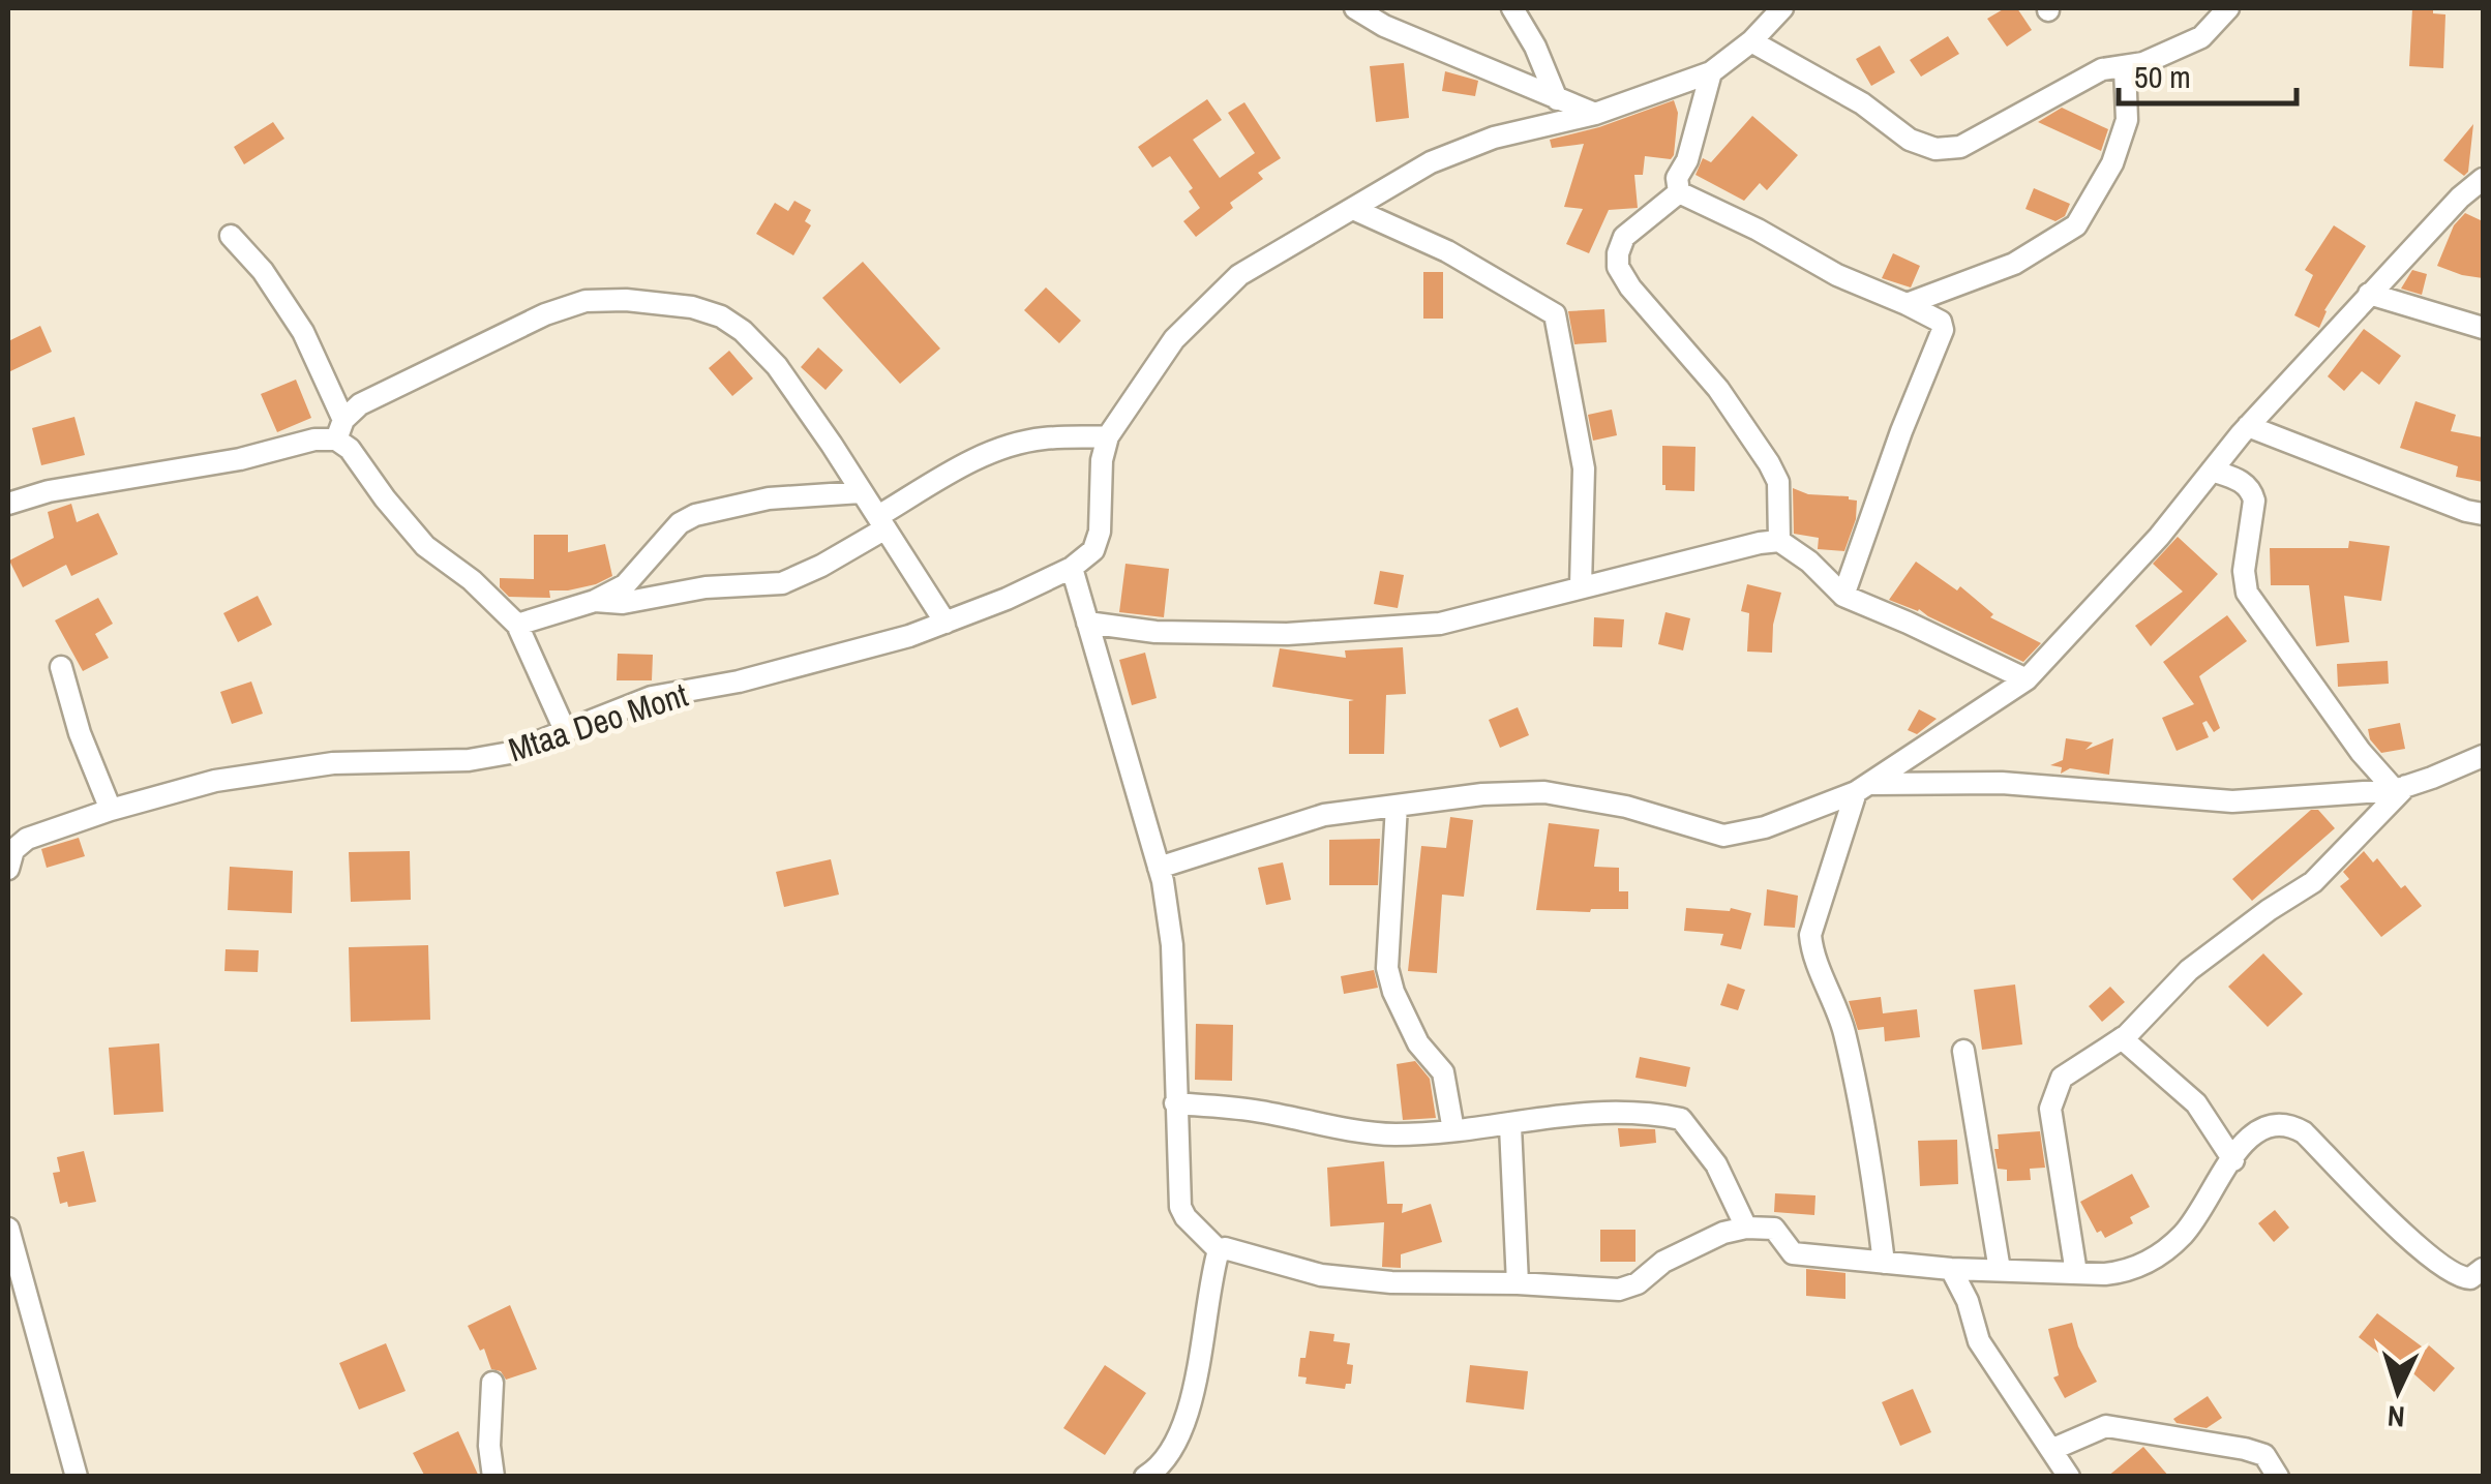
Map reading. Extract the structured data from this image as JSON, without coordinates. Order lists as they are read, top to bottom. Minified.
{"streets":{"street":["Mtaa Deo Mont"]},"scale_bar":"50 m","north":"bottom"}
